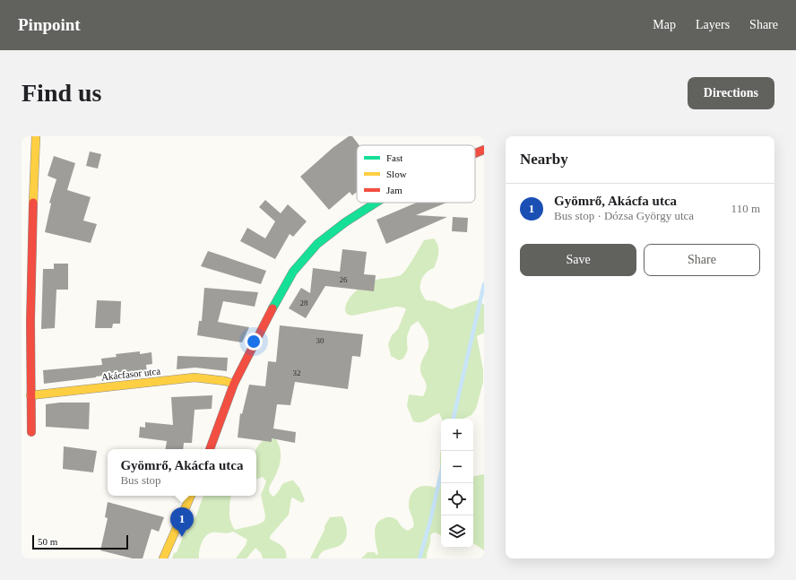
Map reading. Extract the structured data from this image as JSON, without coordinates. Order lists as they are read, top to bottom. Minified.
{"streets":{"street":["Akácfasor utca"]},"house_numbers":["26","28","30","32"],"legend":["Fast","Slow","Jam"],"scale_bar":"50 m","page":{"header":"Pinpoint","nav":["Map","Layers","Share"],"buttons":["Directions",["Save","Share"]],"title":"Find us","heading":"Nearby","list":[{"mark":"1","name":"Gyömrő, Akácfa utca","note":"Bus stop · Dózsa György utca","value":"110 m"}],"map_buttons":["+","−"],"popup":["Gyömrő, Akácfa utca","Bus stop"],"pins":"1","scale":"50 m"}}
